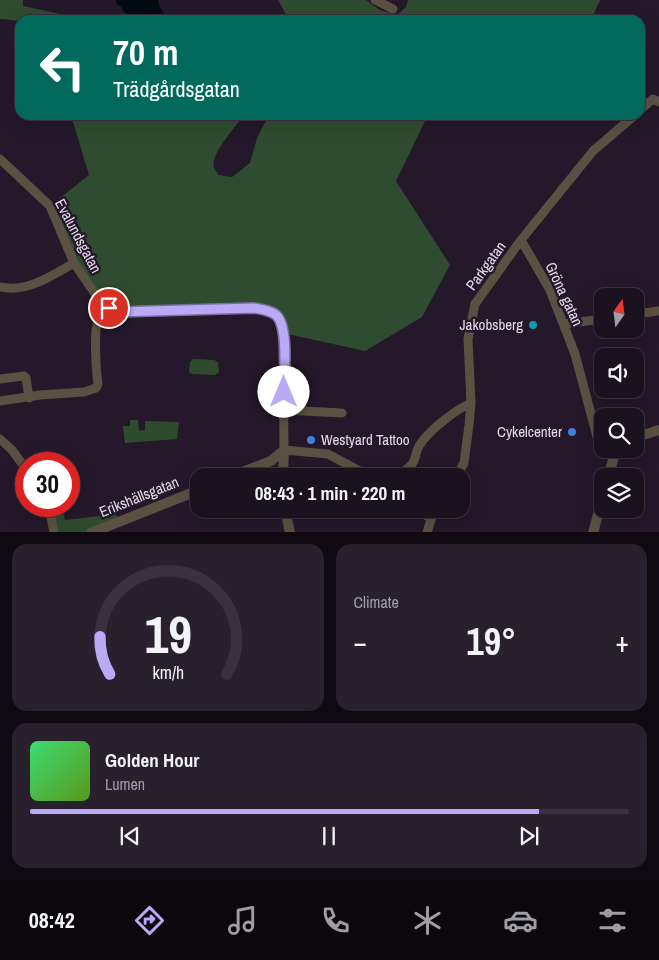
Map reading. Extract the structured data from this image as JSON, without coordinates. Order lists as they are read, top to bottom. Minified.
{"streets":{"street":["Evalundsgatan","Parkgatan","Gröna gatan","Erikshällsgatan"]},"crossings":[["Parkgatan","Gröna gatan"]],"places":["Jakobsberg","Cykelcenter","Westyard Tattoo"],"north":"top","page":{"turn":["70 m","Trädgårdsgatan"],"limit":"30","trip":"08:43 · 1 min · 220 m","tile":"Climate","heat":["−","19°","+"],"song":["Golden Hour","Lumen"],"tabs":"08:42","gauge":["19","km/h"]}}
